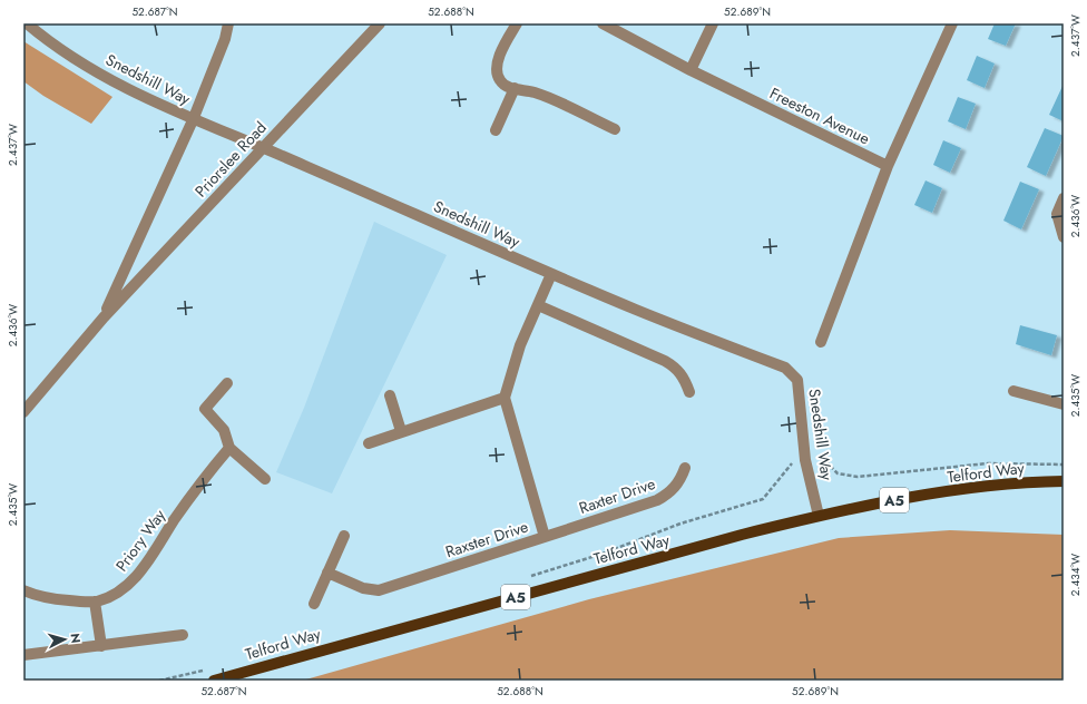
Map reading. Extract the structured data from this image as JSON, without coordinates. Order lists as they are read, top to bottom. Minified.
{"streets":{"main road":["Telford Way","A5"],"street":["Snedshill Way","Freeston Avenue","Priorslee Road","Raxter Drive","Raxster Drive","Priory Way"]},"crossings":[["Snedshill Way","Priorslee Road"],["Snedshill Way","Telford Way"],["Raxter Drive","Raxster Drive"]],"north":"right","coordinates":["52.687°N","52.688°N","52.689°N","2.437°W","2.436°W","2.435°W","2.434°W"]}
